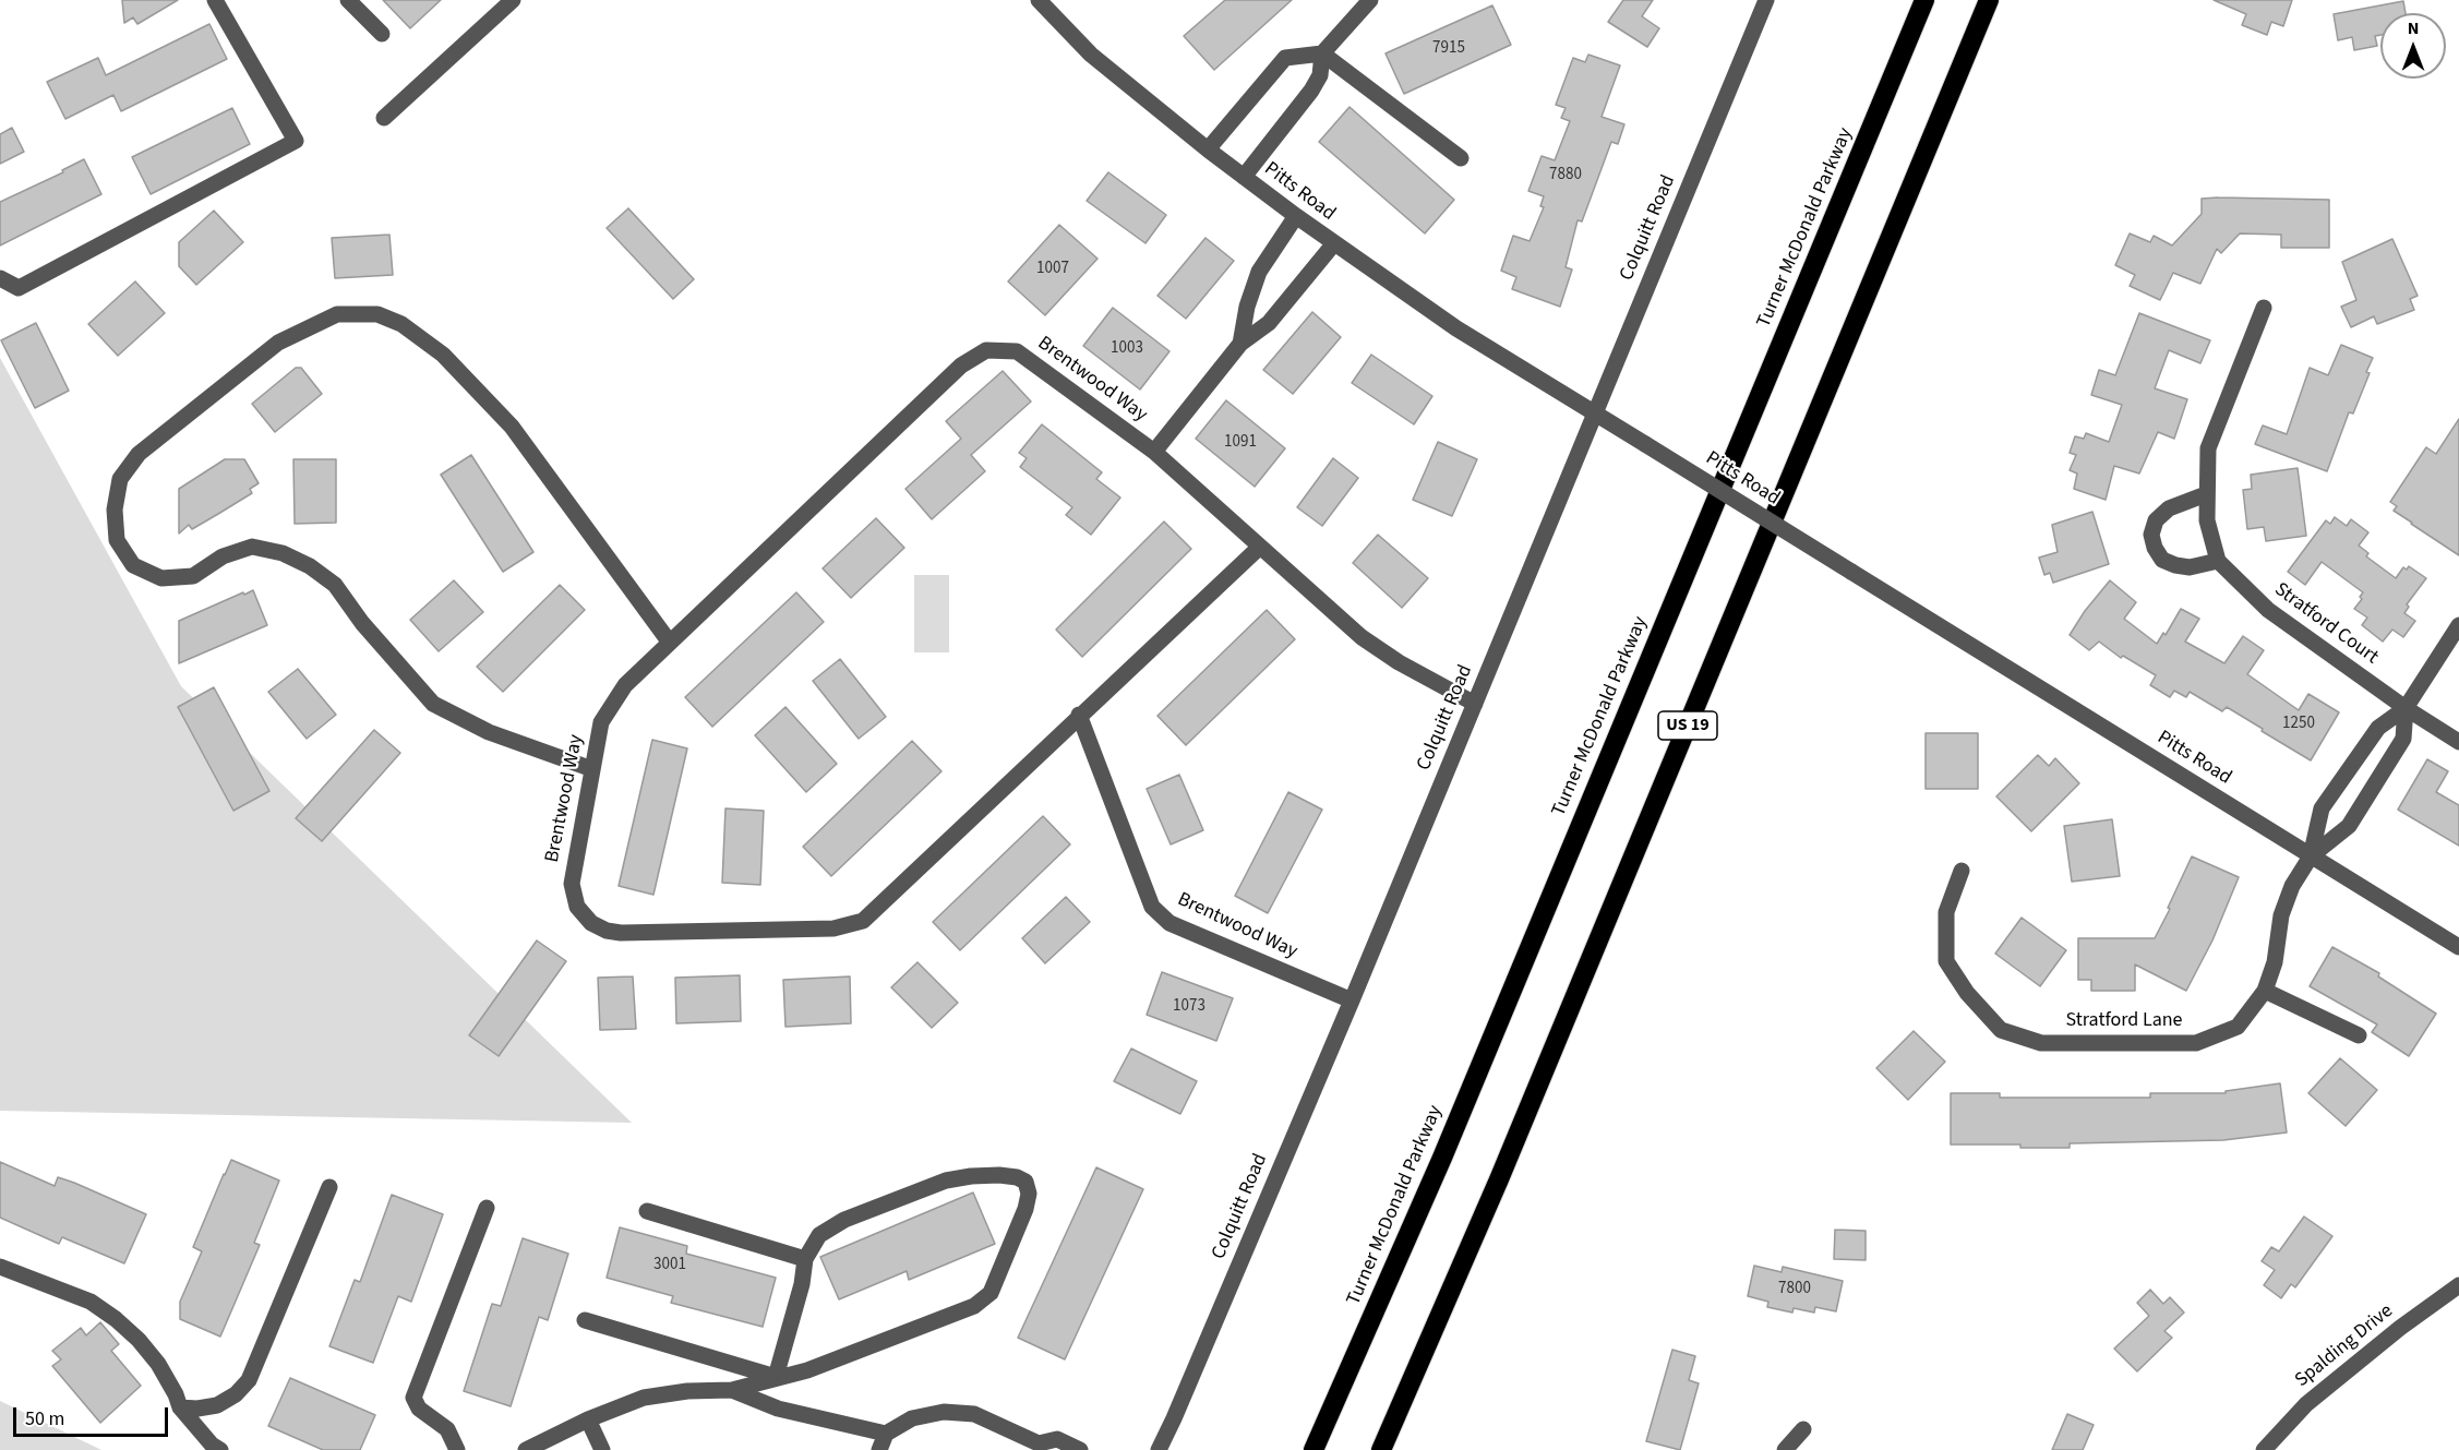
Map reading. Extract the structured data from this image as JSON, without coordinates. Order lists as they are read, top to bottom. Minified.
{"streets":{"highway":["Turner McDonald Parkway","US 19"],"street":["Pitts Road","Colquitt Road","Brentwood Way","Stratford Court","Stratford Lane","Spalding Drive"]},"crossings":[["Pitts Road","Colquitt Road"],["Pitts Road","Brentwood Way"],["Pitts Road","Stratford Lane"],["Colquitt Road","Brentwood Way"],["Stratford Court","Stratford Lane"]],"house_numbers":["7915","7880","1007","1003","1091","1250","1073","3001","7800"],"scale_bar":"50 m","north":"top"}
